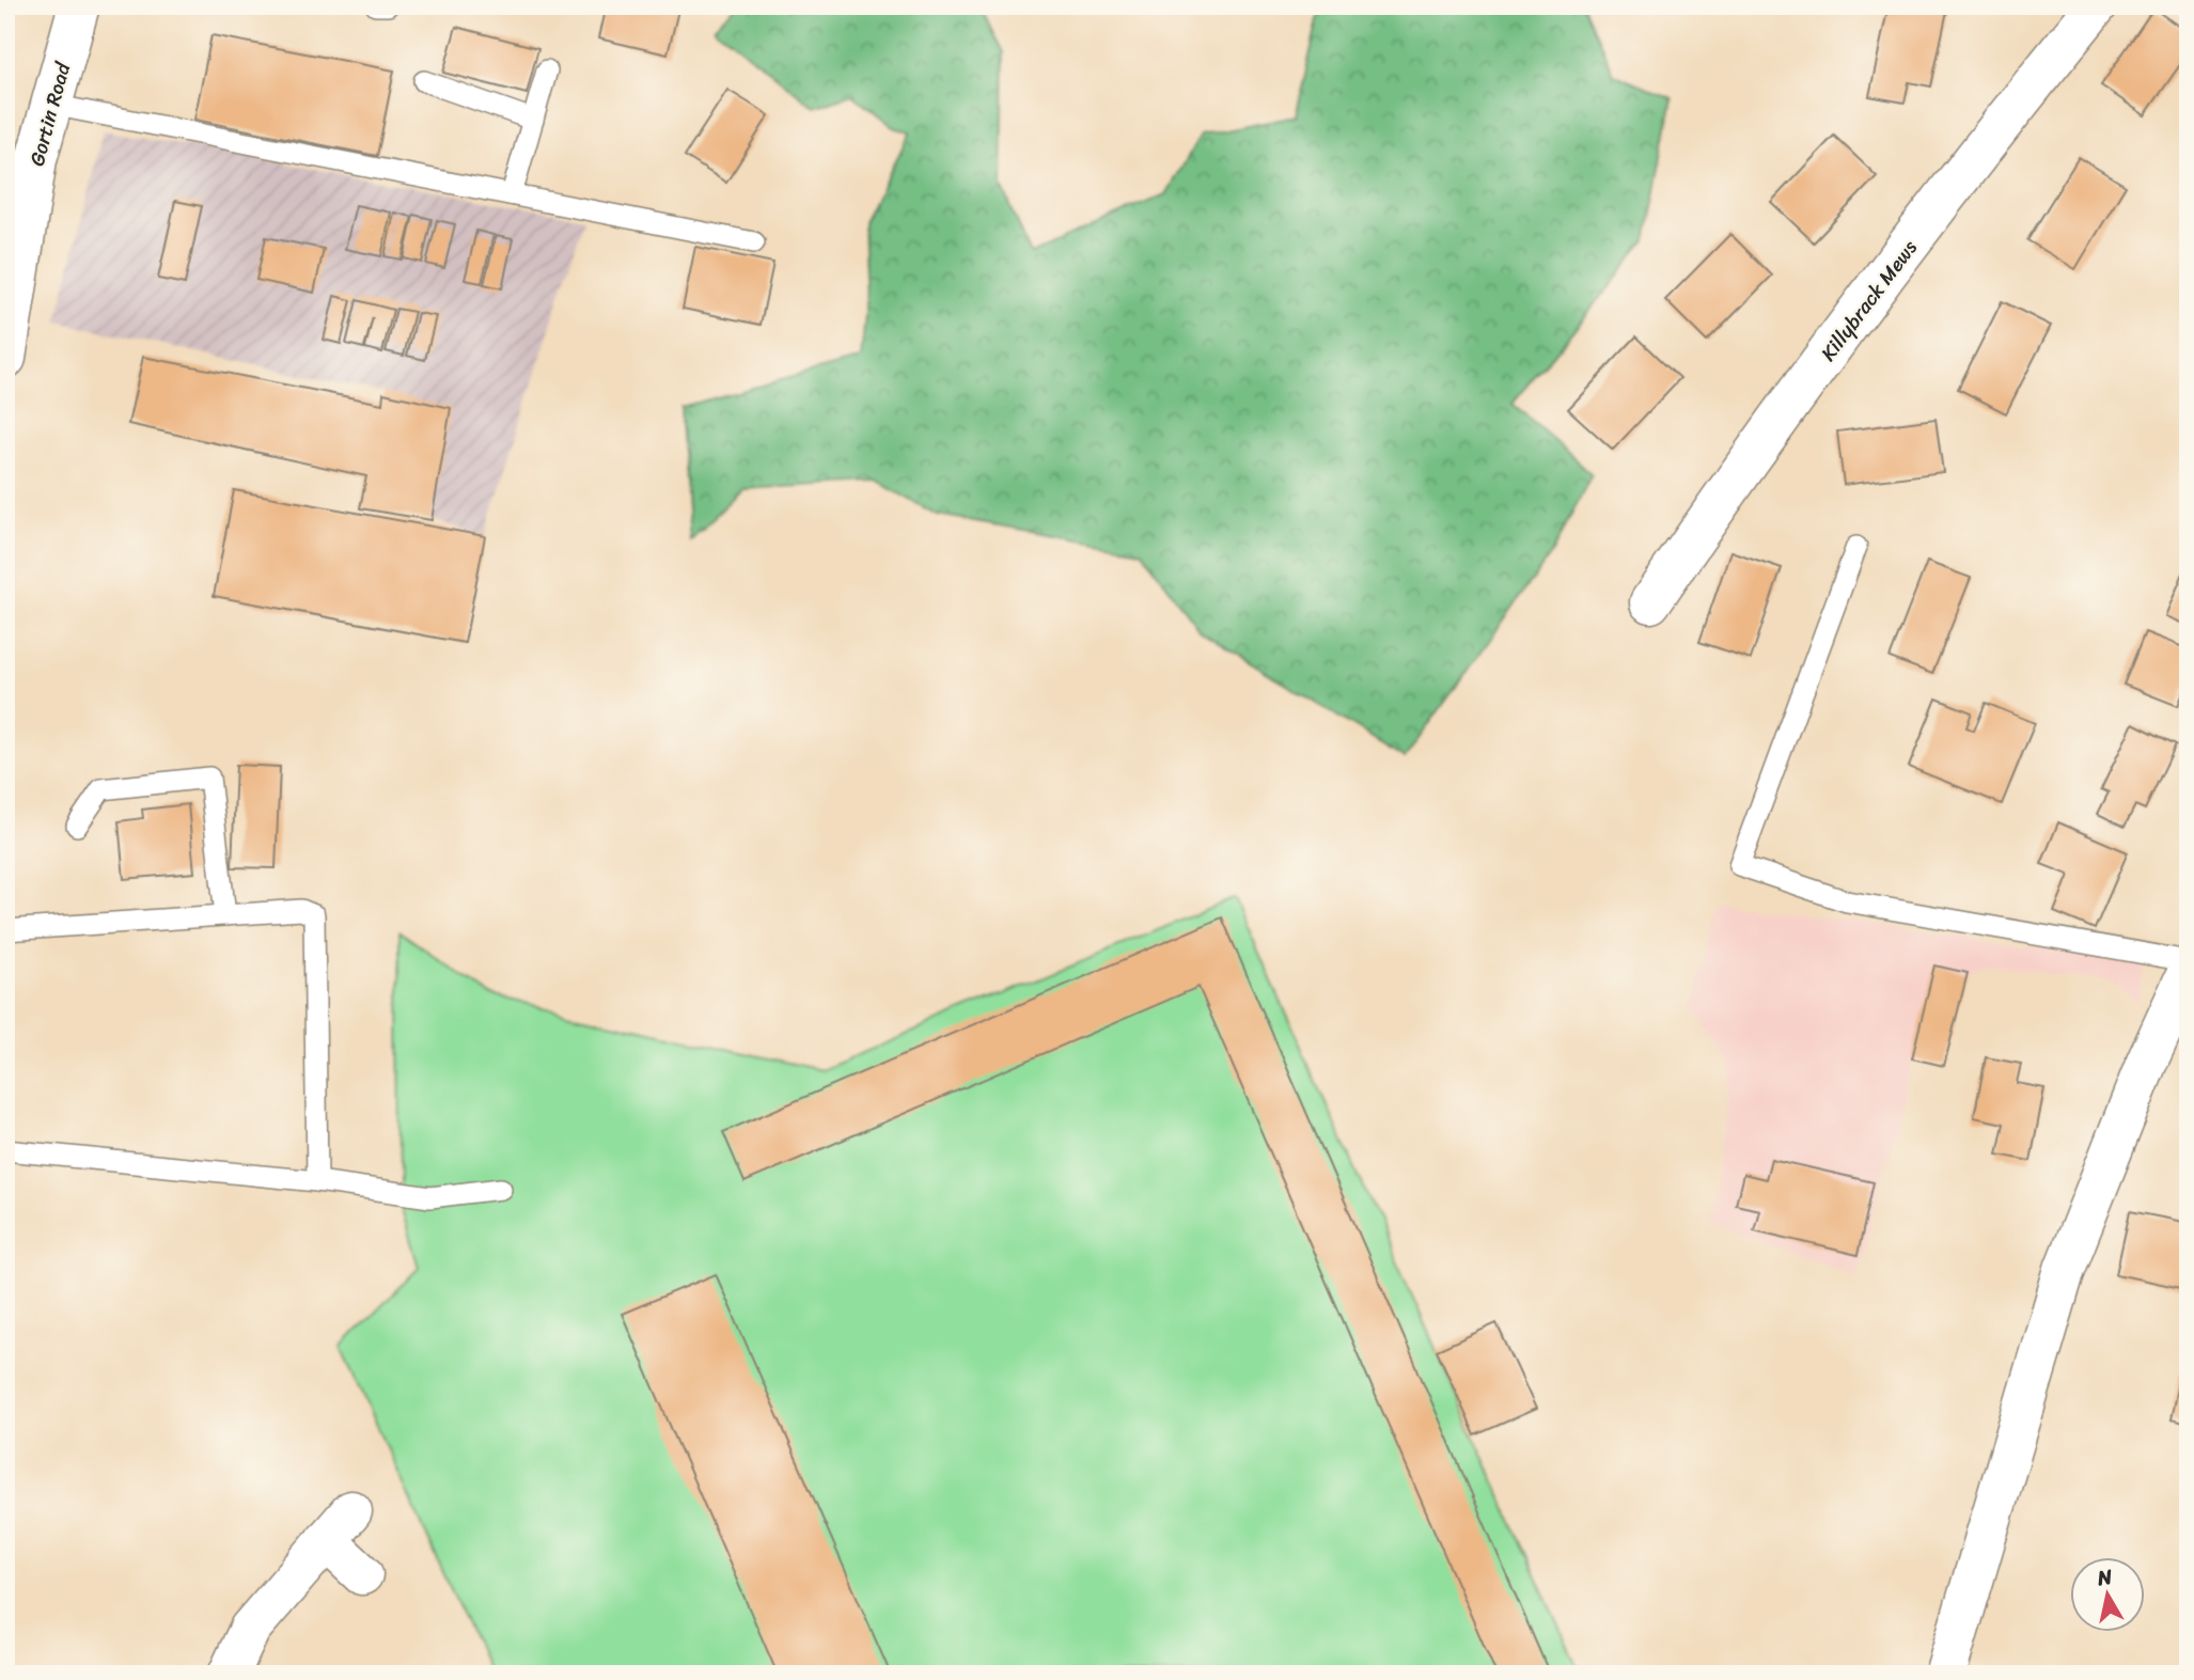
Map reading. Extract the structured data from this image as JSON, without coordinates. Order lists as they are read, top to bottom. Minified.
{"streets":{"street":["Gortin Road","Killybrack Mews"]},"north":"top"}
